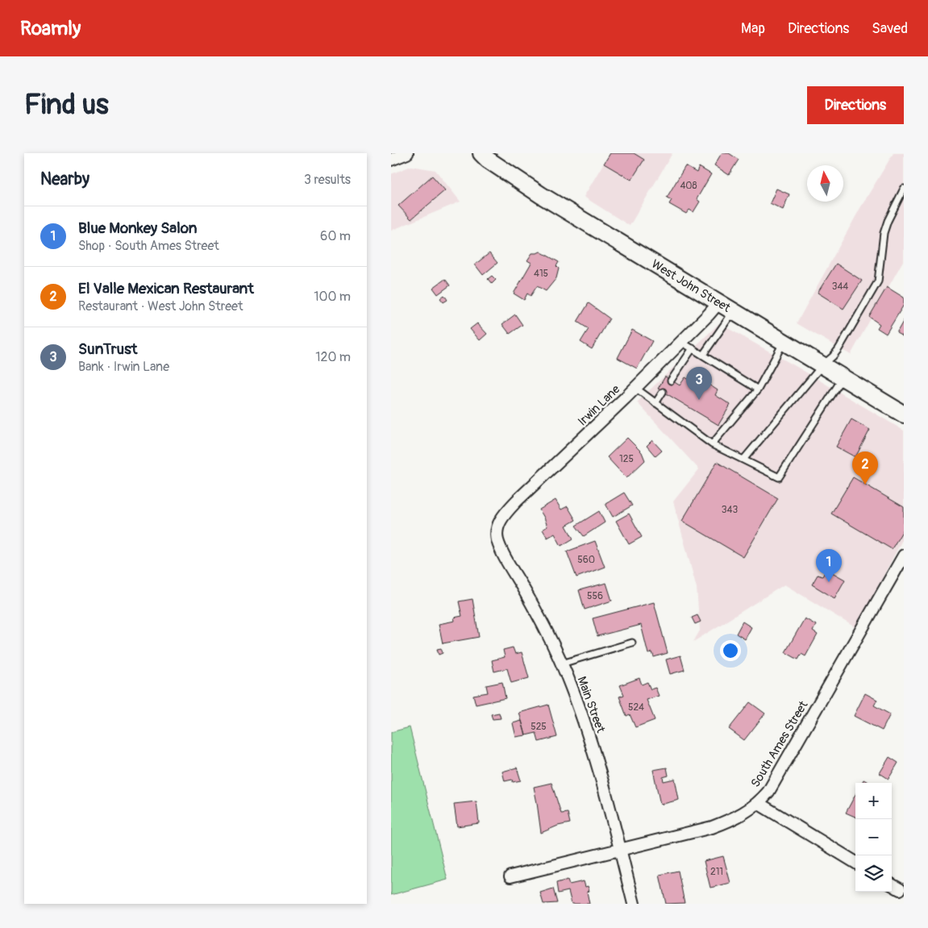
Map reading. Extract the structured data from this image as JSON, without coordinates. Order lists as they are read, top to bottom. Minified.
{"streets":{"main road":["West John Street"],"street":["Irwin Lane","Main Street","South Ames Street"]},"crossings":[["West John Street","Irwin Lane"],["Irwin Lane","Main Street"],["Main Street","South Ames Street"]],"house_numbers":["408","415","344","125","343","560","556","524","525","211"],"north":"top","page":{"header":"Roamly","nav":["Map","Directions","Saved"],"buttons":"Directions","title":"Find us","heading":["Nearby","3 results"],"list":[{"mark":"1","name":"Blue Monkey Salon","note":"Shop · South Ames Street","value":"60 m"},{"mark":"2","name":"El Valle Mexican Restaurant","note":"Restaurant · West John Street","value":"100 m"},{"mark":"3","name":"SunTrust","note":"Bank · Irwin Lane","value":"120 m"}],"pins":["3","2","1"],"map_buttons":["+","−"]}}
